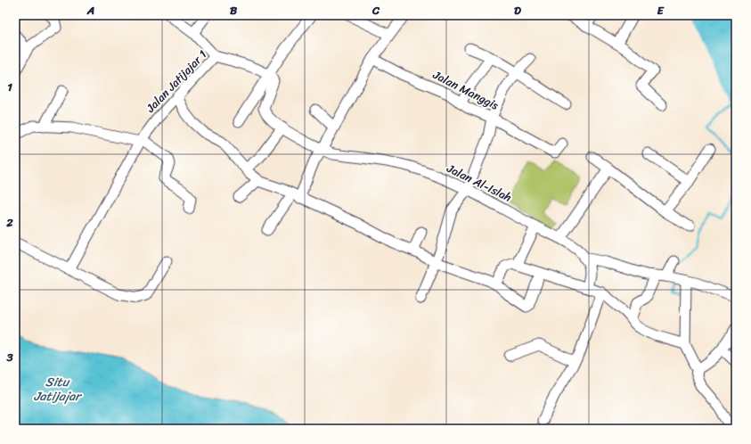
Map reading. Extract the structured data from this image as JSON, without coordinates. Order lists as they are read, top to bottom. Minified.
{"streets":{"street":["Jalan Jatijajar 1","Jalan Manggis","Jalan Al-Islah"]},"water":["Situ Jatijajar"],"grid":{"columns":["A","B","C","D","E"],"rows":["1","2","3"]}}
